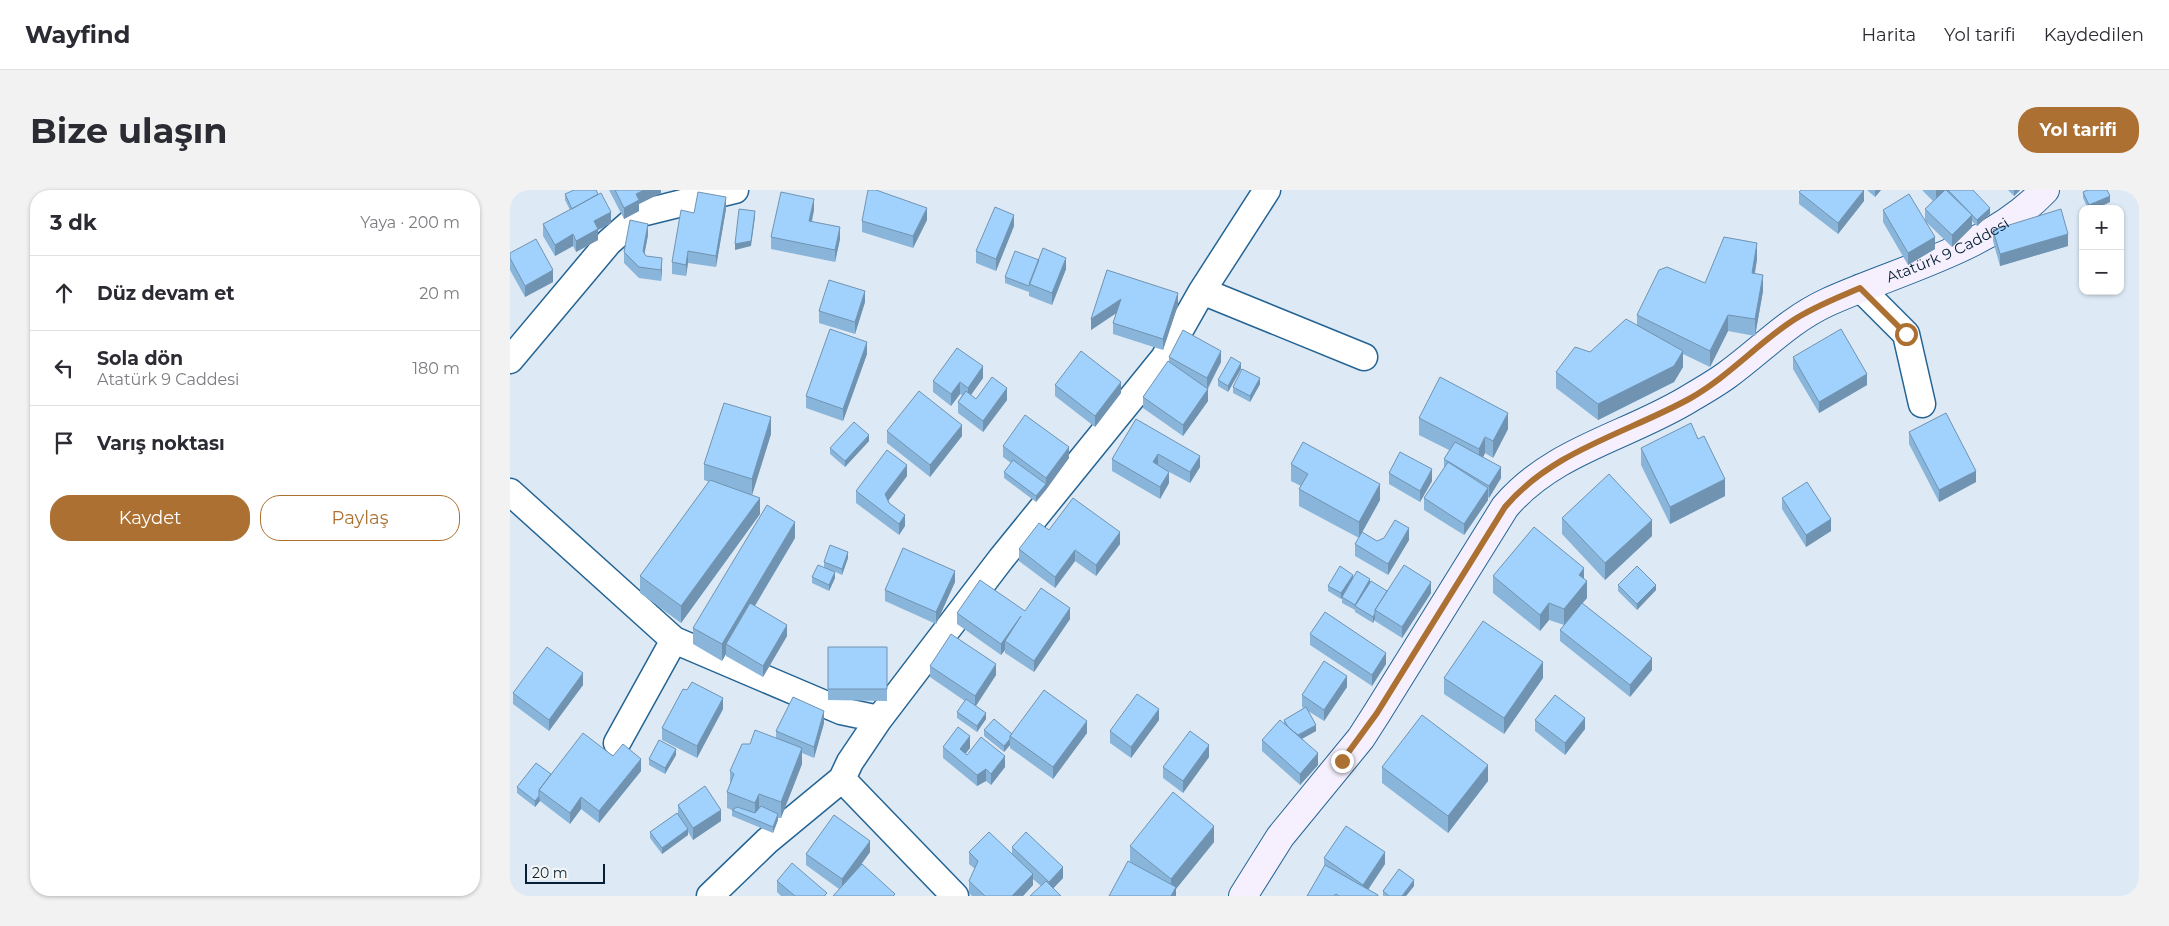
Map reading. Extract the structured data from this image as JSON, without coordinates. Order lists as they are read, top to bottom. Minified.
{"streets":{"street":["Atatürk 9 Caddesi"]},"scale_bar":"20 m","page":{"header":"Wayfind","nav":["Harita","Yol tarifi","Kaydedilen"],"buttons":["Yol tarifi",["Kaydet","Paylaş"]],"title":"Bize ulaşın","heading":["3 dk","Yaya · 200 m"],"map_buttons":["+","−"],"list":[["Düz devam et","20 m"],["Sola dön","Atatürk 9 Caddesi","180 m"],"Varış noktası"],"scale":"20 m"}}
